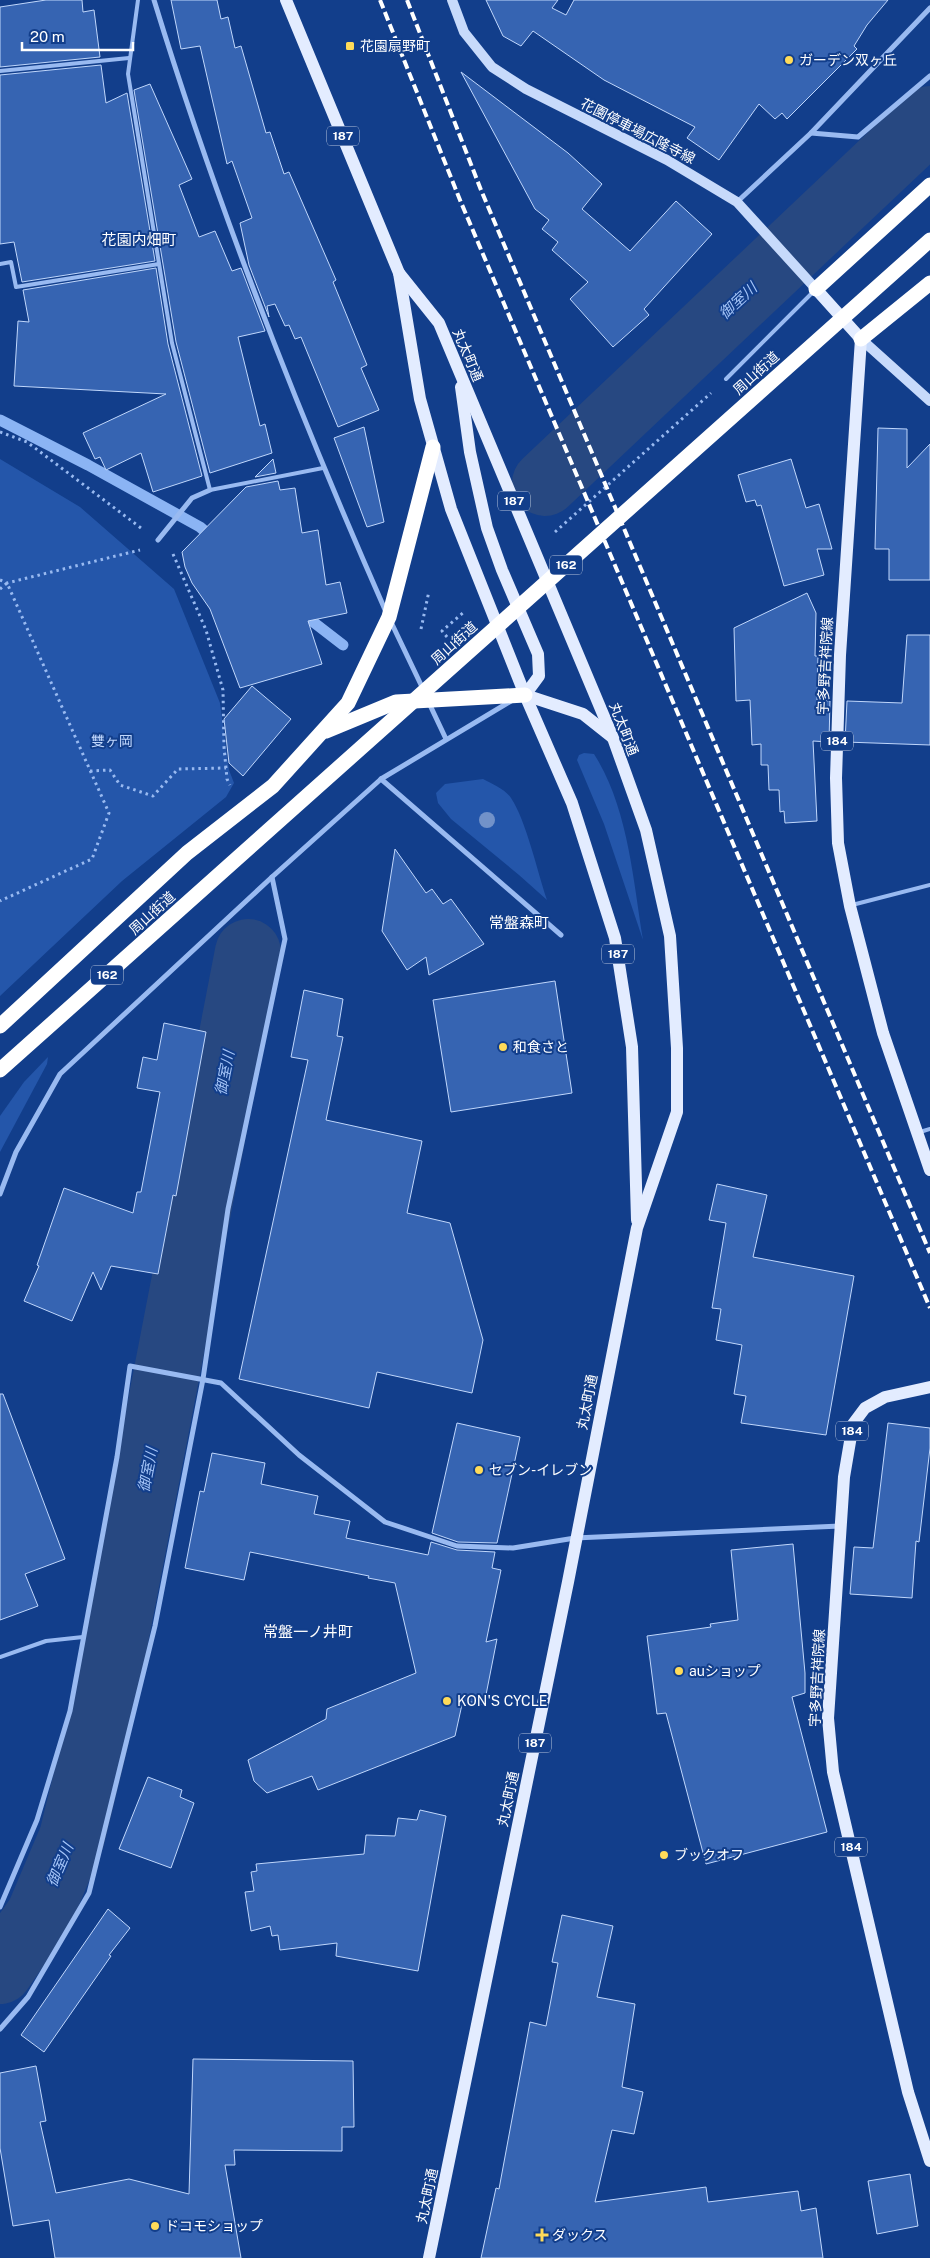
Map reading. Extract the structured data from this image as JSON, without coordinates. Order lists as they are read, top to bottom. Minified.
{"streets":{"highway":["周山街道","162"],"main road":["花園停車場広隆寺線","187","丸太町通","宇多野吉祥院線","184"]},"districts":["花園内畑町","常盤森町","常盤一ノ井町"],"water":["御室川"],"parks":["雙ヶ岡"],"places":{"transit":["花園扇野町"],"other":["ガーデン双ヶ丘","和食さと","セブン-イレブン","auショップ","KON'S CYCLE","ブックオフ","ドコモショップ"],"health":["ダックス"]},"scale_bar":"20 m"}
